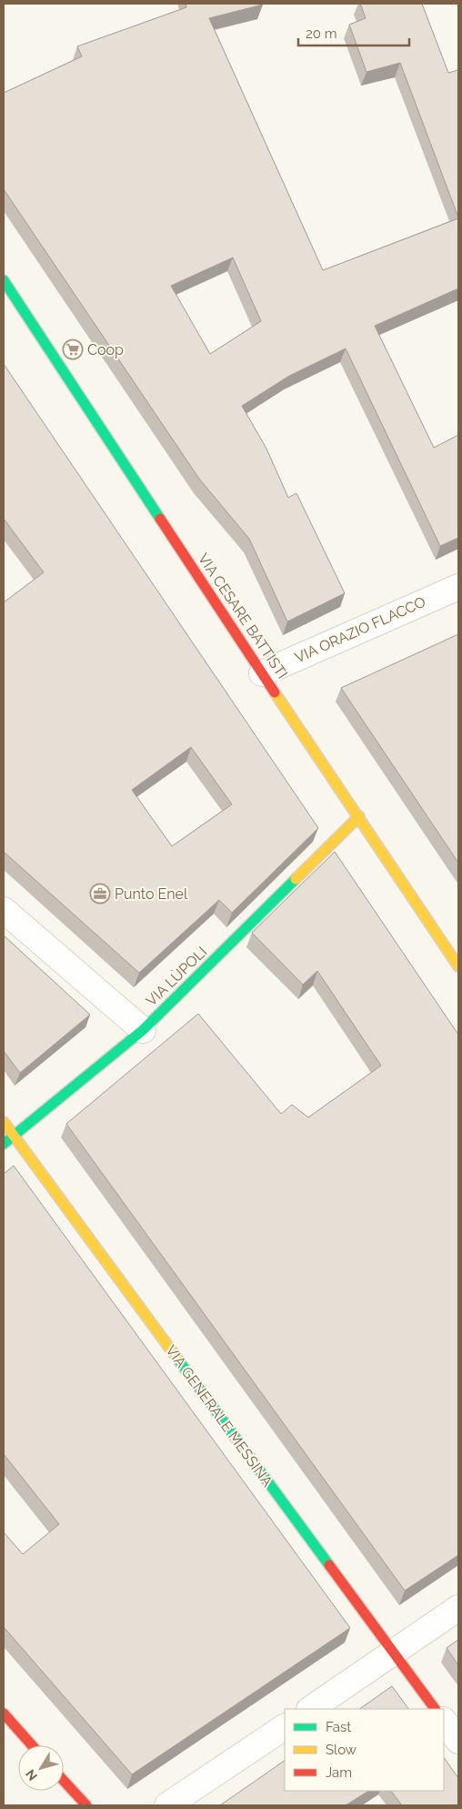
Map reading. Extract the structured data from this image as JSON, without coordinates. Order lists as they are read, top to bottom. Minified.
{"streets":{"street":["VIA CESARE BATTISTI","VIA ORAZIO FLACCO","VIA LÙPOLI","VIA GENERALE MESSINA"]},"crossings":[["VIA CESARE BATTISTI","VIA ORAZIO FLACCO"],["VIA CESARE BATTISTI","VIA LÙPOLI"],["VIA LÙPOLI","VIA GENERALE MESSINA"]],"places":{"supermarket":["Coop"],"office":["Punto Enel"]},"legend":["Fast","Slow","Jam"],"scale_bar":"20 m","north":"bottom left"}
